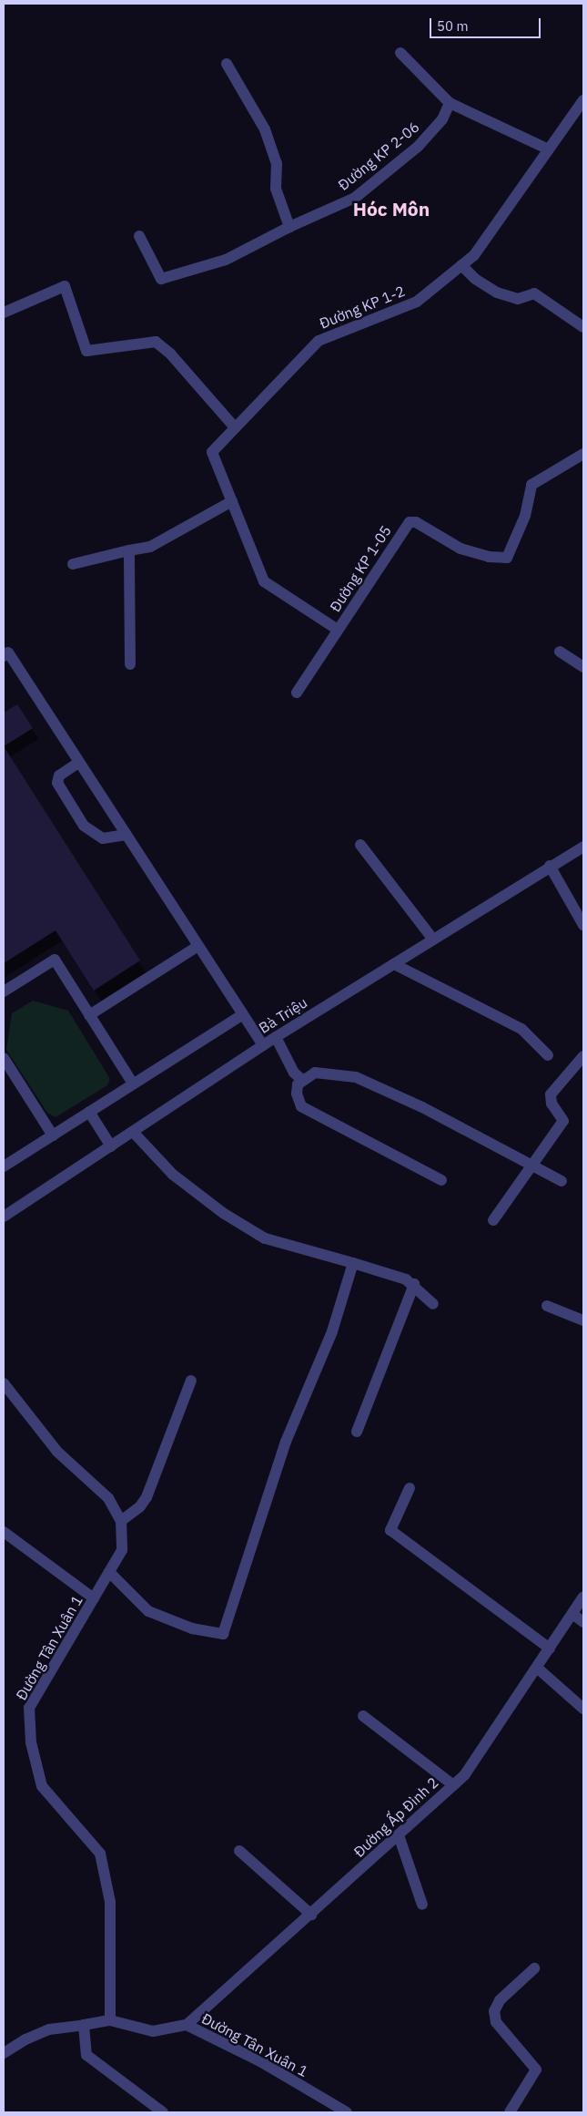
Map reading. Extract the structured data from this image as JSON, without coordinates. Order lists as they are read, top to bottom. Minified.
{"streets":{"street":["Đường KP 2-06","Đường KP 1-2","Đường KP 1-05","Bà Triệu","Đường Tân Xuân 1","Đường Ấp Đình 2"]},"crossings":[["Đường KP 1-2","Đường KP 1-05"],["Đường Tân Xuân 1","Đường Ấp Đình 2"]],"districts":["Hóc Môn"],"scale_bar":"50 m"}
